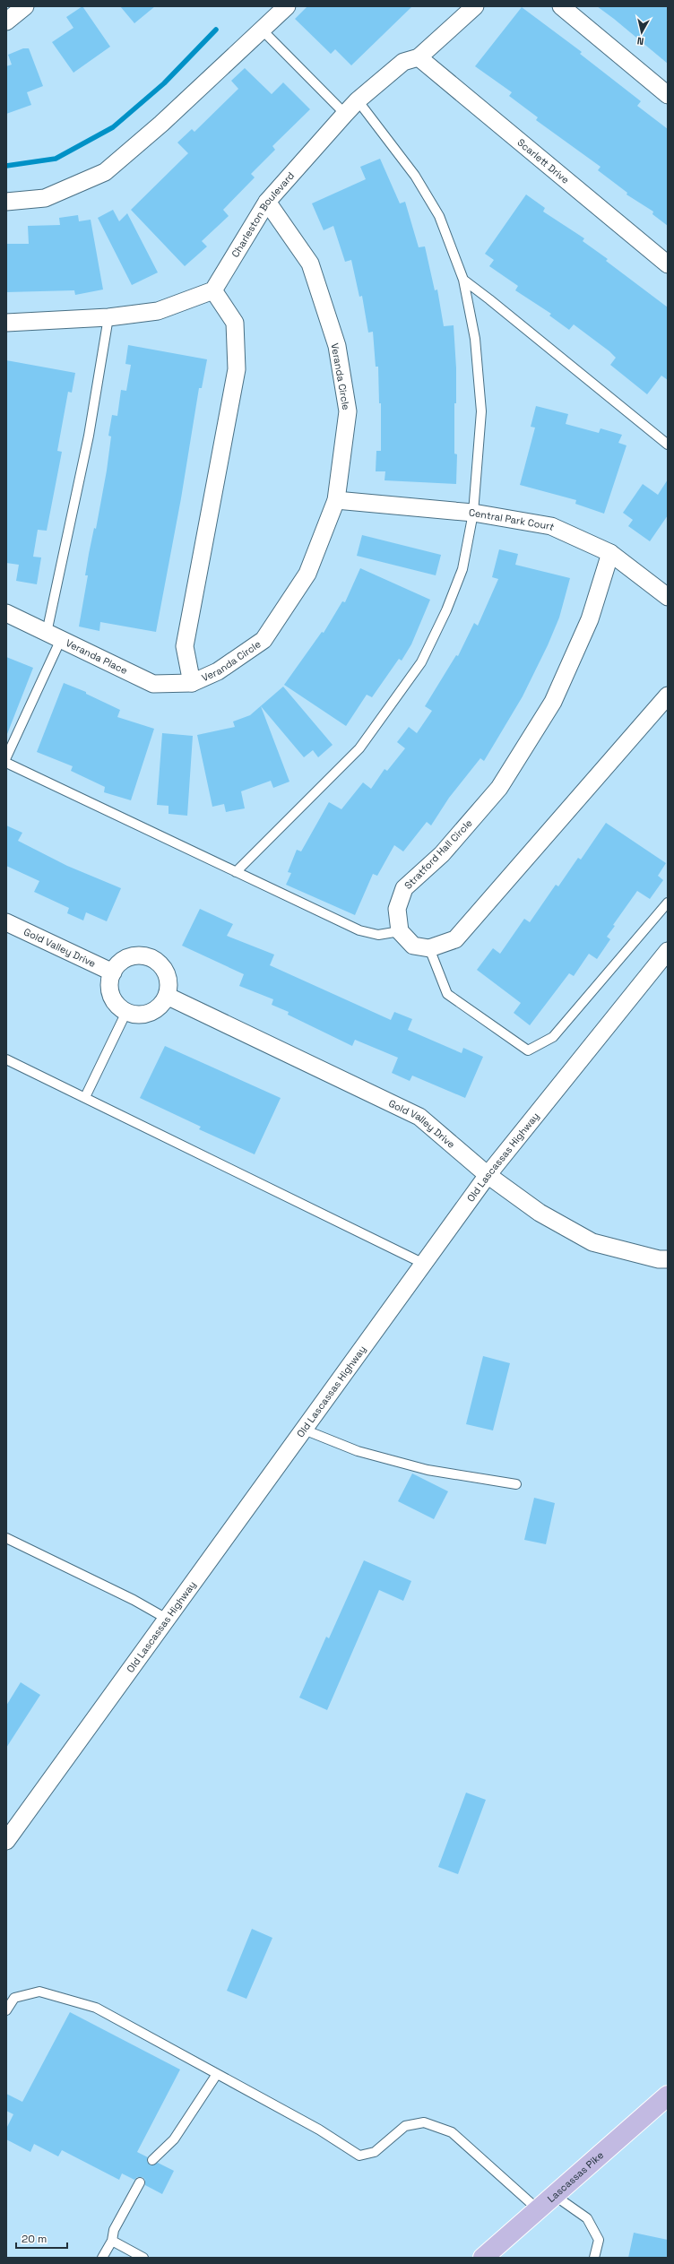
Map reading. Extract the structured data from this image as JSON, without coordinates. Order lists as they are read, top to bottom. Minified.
{"streets":{"main road":["Lascassas Pike"],"street":["Scarlett Drive","Charleston Boulevard","Veranda Circle","Central Park Court","Veranda Place","Stratford Hall Circle","Gold Valley Drive","Old Lascassas Highway"]},"crossings":[["Scarlett Drive","Charleston Boulevard"],["Charleston Boulevard","Veranda Circle"],["Veranda Circle","Central Park Court"],["Veranda Circle","Veranda Place"],["Central Park Court","Stratford Hall Circle"],["Gold Valley Drive","Old Lascassas Highway"]],"scale_bar":"20 m","north":"bottom"}
